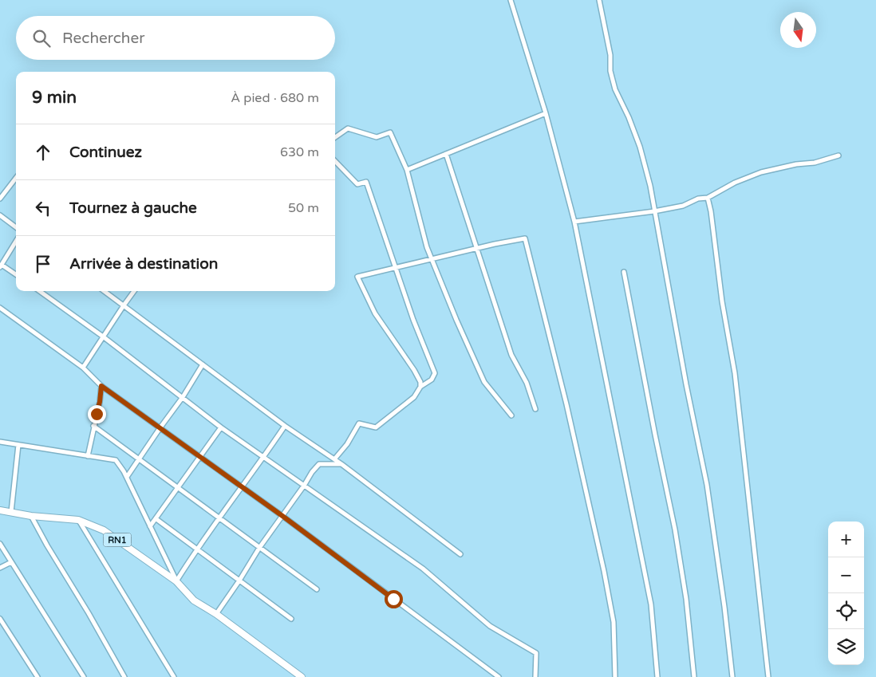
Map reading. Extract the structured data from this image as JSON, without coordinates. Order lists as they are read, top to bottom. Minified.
{"streets":{"highway":["RN1"]},"north":"bottom","page":{"search":"Rechercher","heading":["9 min","À pied · 680 m"],"list":[["Continuez","630 m"],["Tournez à gauche","50 m"],"Arrivée à destination"],"map_buttons":["+","−"]}}
